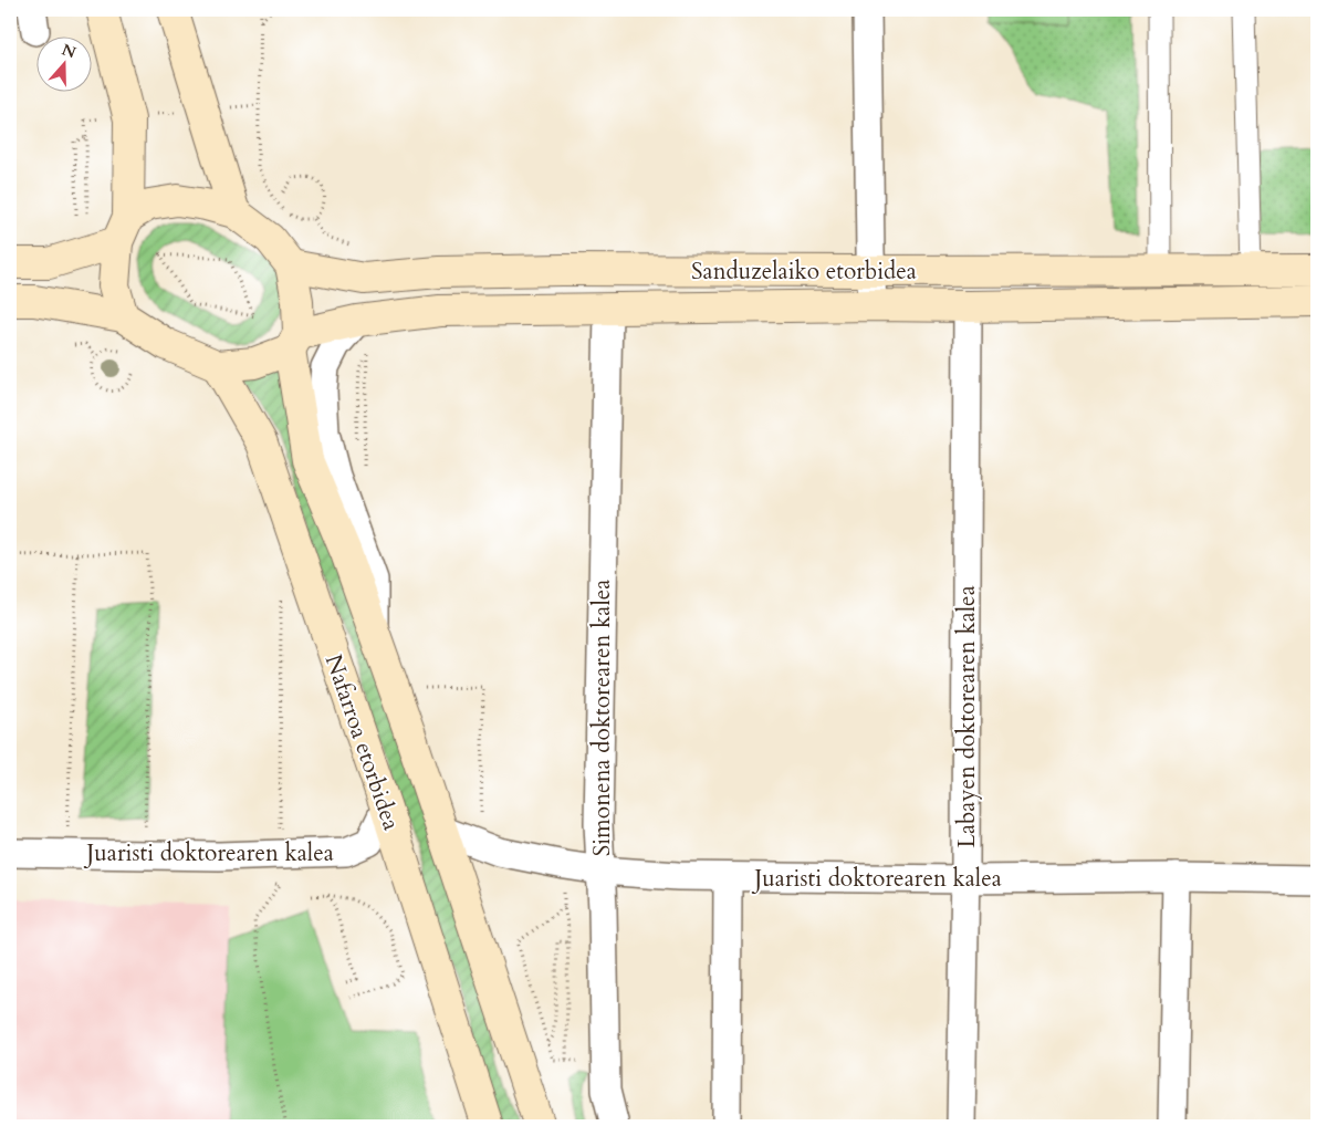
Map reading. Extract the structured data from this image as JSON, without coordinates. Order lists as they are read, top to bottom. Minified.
{"streets":{"main road":["Sanduzelaiko etorbidea","Nafarroa etorbidea"],"street":["Labayen doktorearen kalea","Simonena doktorearen kalea","Juaristi doktorearen kalea"]},"crossings":[["Sanduzelaiko etorbidea","Labayen doktorearen kalea"],["Sanduzelaiko etorbidea","Simonena doktorearen kalea"],["Sanduzelaiko etorbidea","Nafarroa etorbidea"],["Labayen doktorearen kalea","Juaristi doktorearen kalea"],["Simonena doktorearen kalea","Juaristi doktorearen kalea"],["Nafarroa etorbidea","Juaristi doktorearen kalea"]],"north":"top"}
